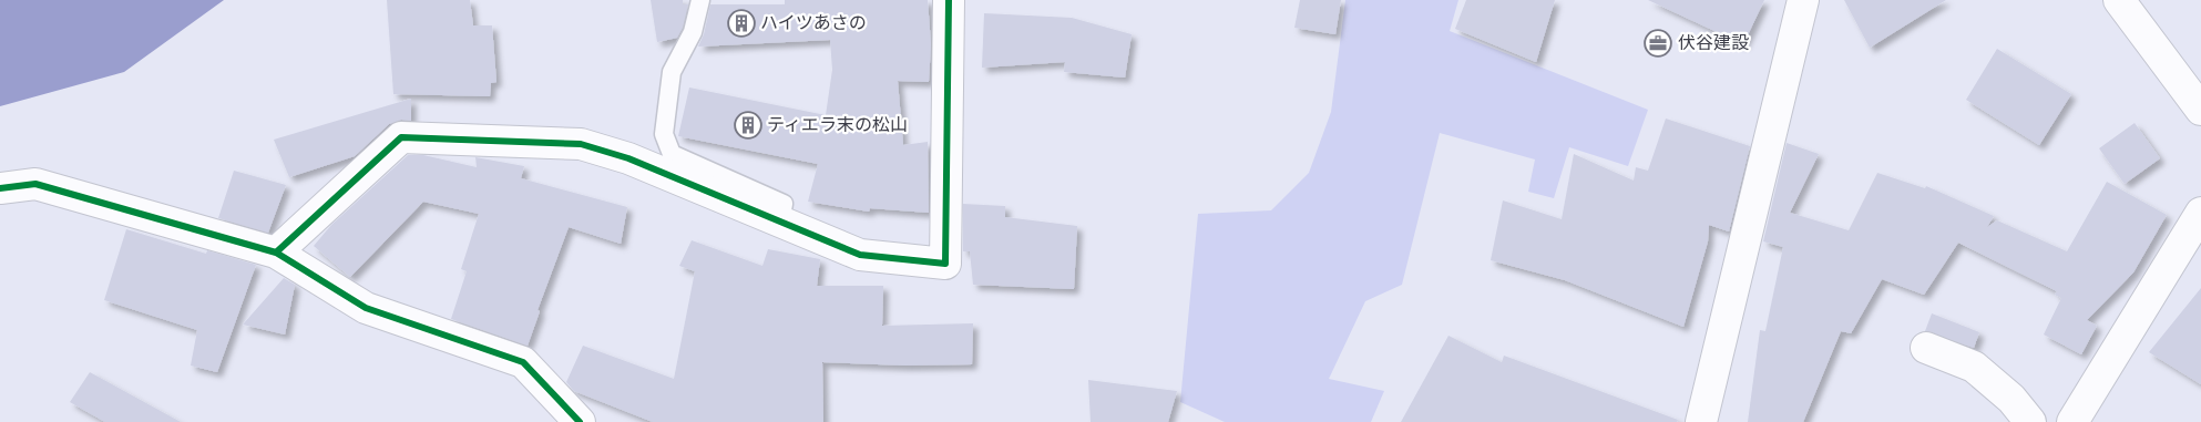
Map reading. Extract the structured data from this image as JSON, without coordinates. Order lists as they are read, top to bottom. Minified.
{"places":{"building":["ハイツあさの","ティエラ末の松山"],"office":["伏谷建設"]}}
